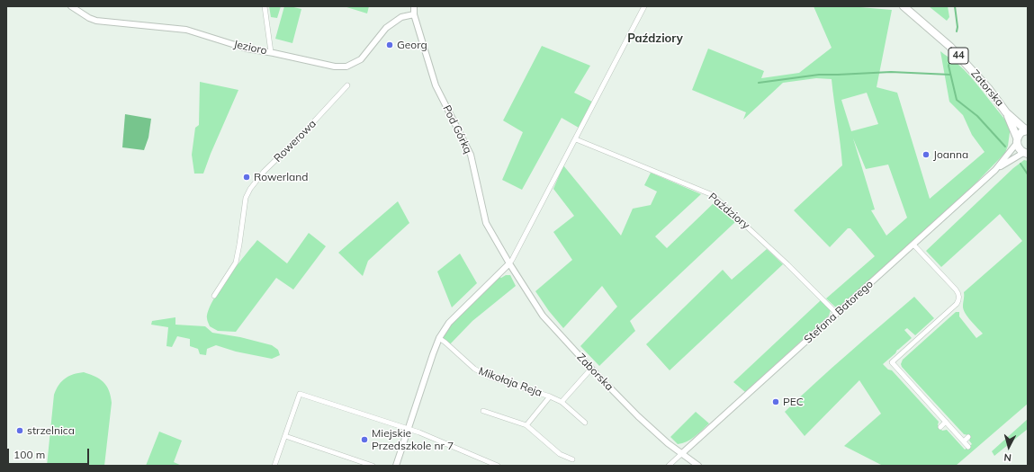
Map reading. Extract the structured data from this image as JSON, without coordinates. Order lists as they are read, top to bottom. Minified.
{"streets":{"main road":["44","Zatorska"],"street":["Jezioro","Pod Górką","Rowerowa","Paździory","Stefana Batorego","Zaborska","Mikołaja Reja"]},"crossings":[["Jezioro","Pod Górką"],["44","Zatorska"],["44","Stefana Batorego"],["Zatorska","Stefana Batorego"],["Pod Górką","Zaborska"],["Paździory","Stefana Batorego"],["Stefana Batorego","Zaborska"]],"districts":["Paździory"],"places":["Georg","Joanna","Rowerland","PEC","strzelnica","Miejskie Przedszkole nr 7"],"scale_bar":"100 m","north":"bottom"}
